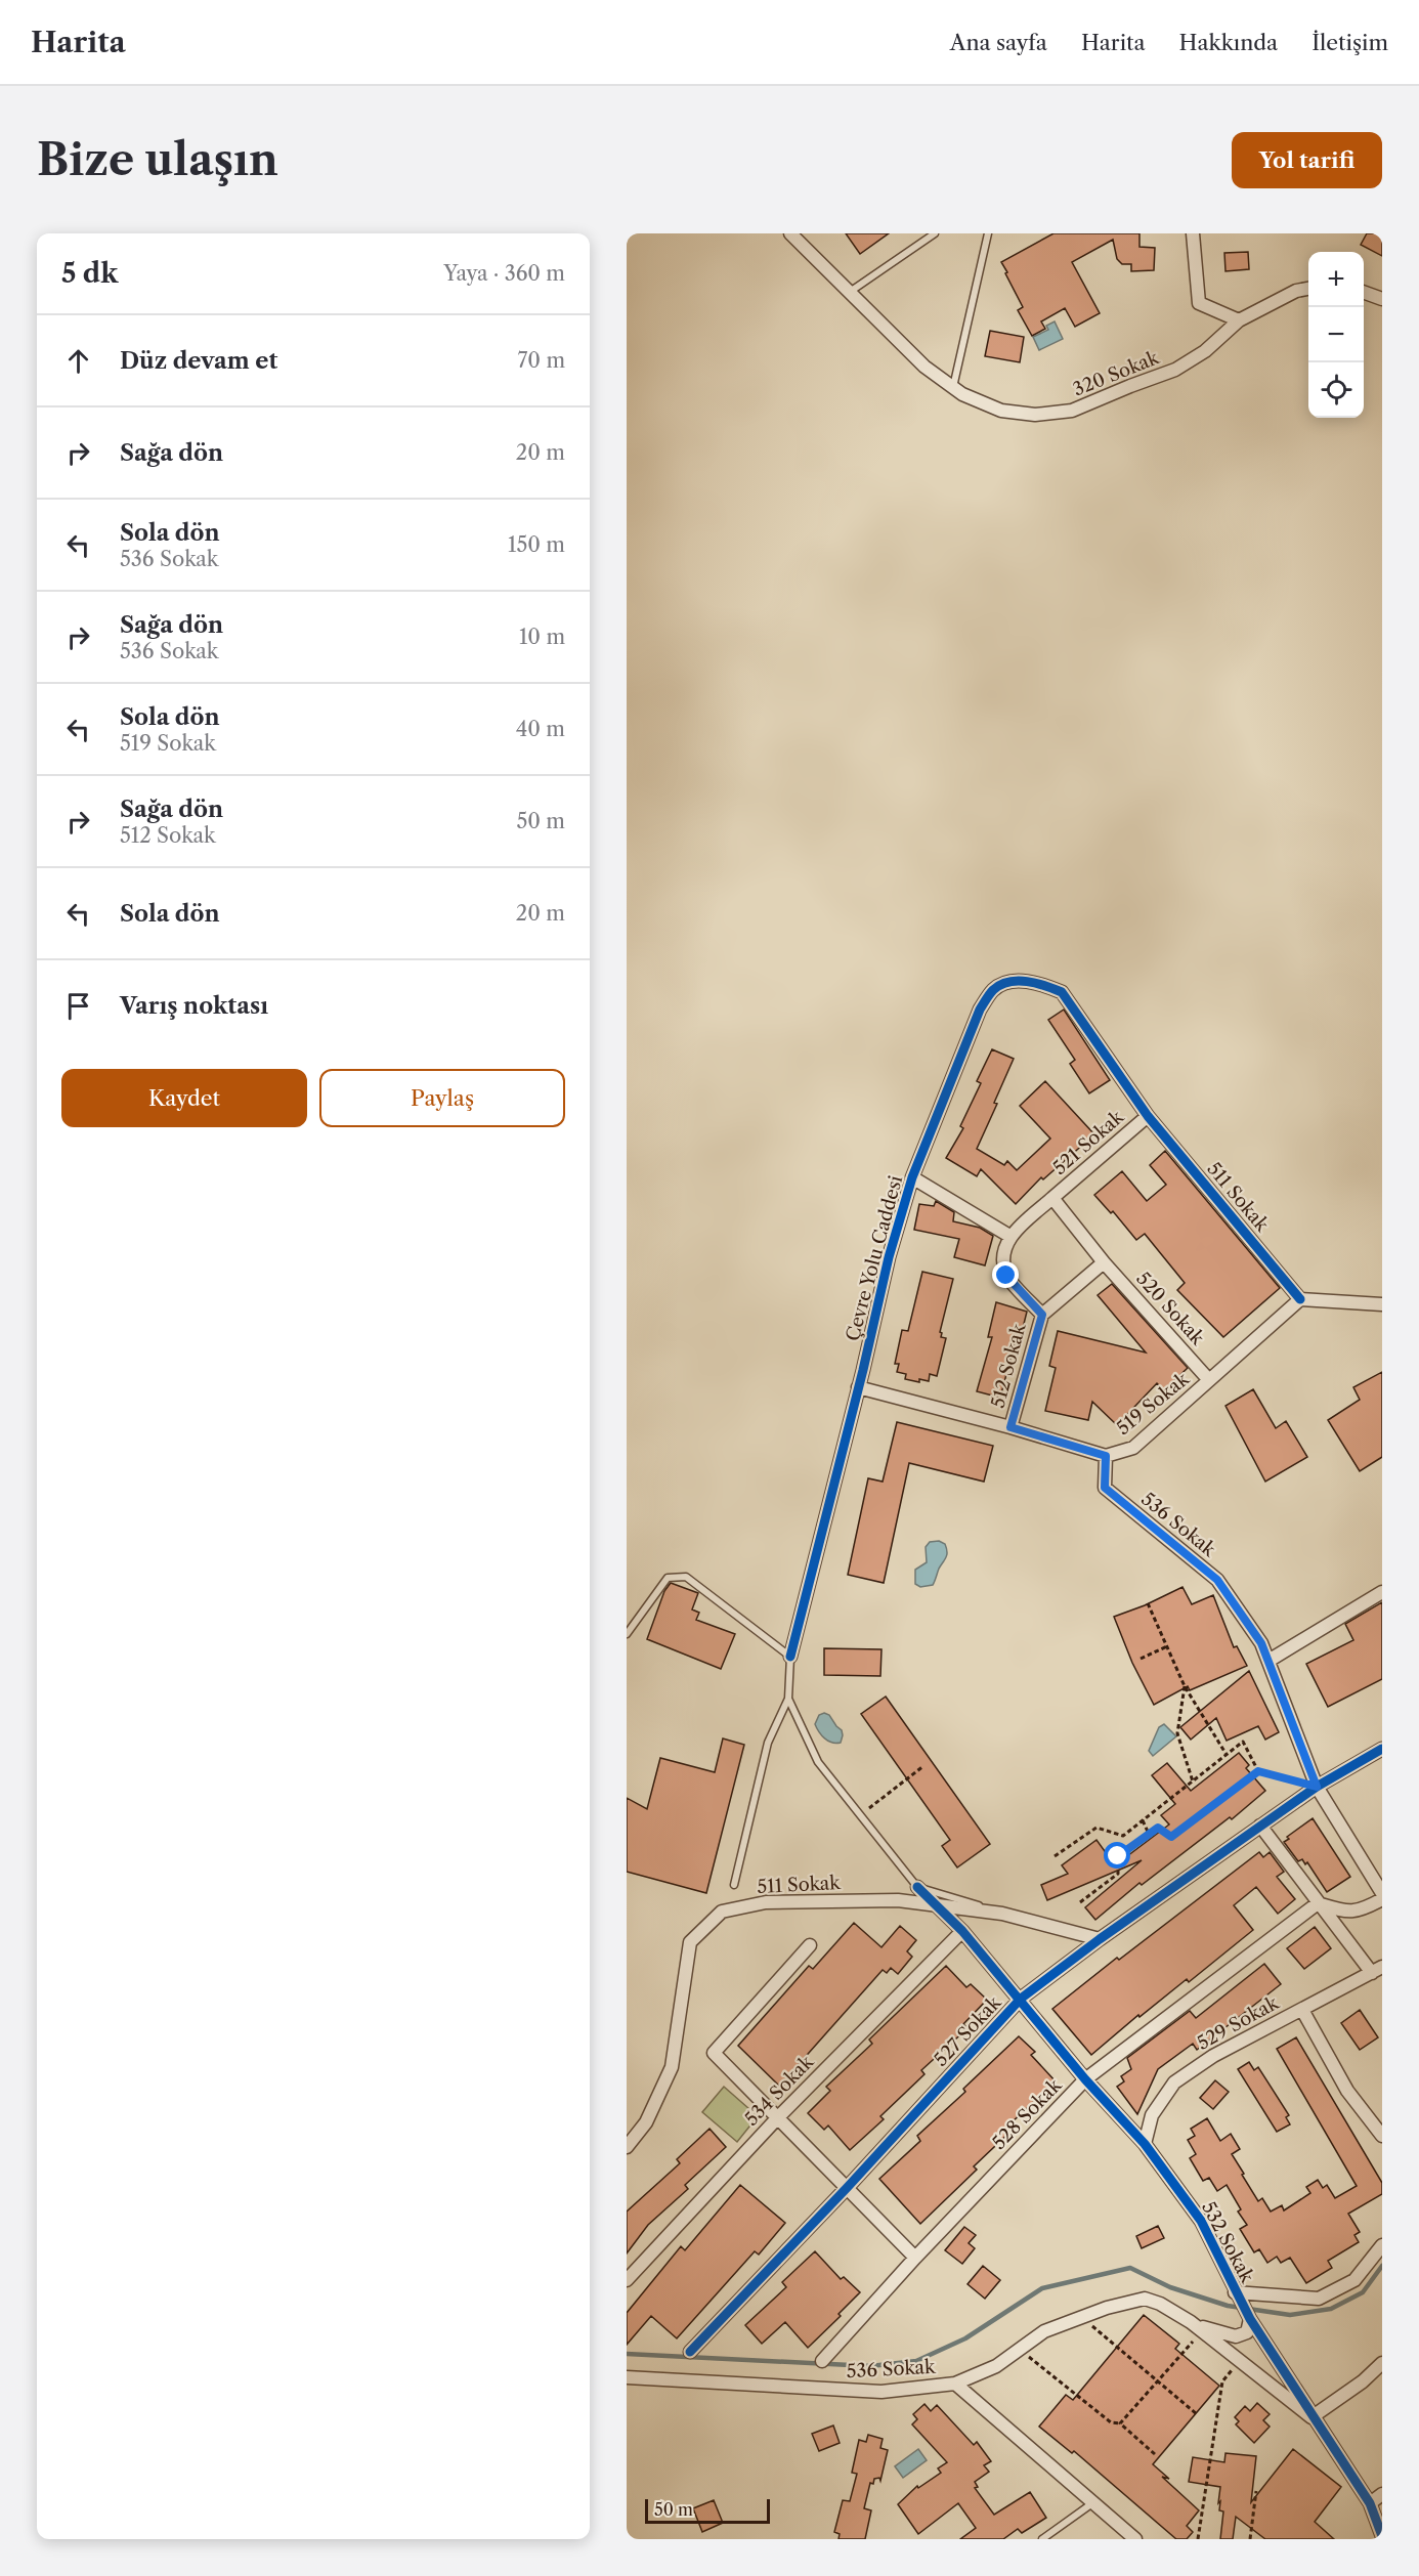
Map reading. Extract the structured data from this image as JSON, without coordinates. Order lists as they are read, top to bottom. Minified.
{"streets":{"street":["320 Sokak","521 Sokak","511 Sokak","Çevre Yolu Caddesi","520 Sokak","512 Sokak","519 Sokak","536 Sokak","529 Sokak","527 Sokak","534 Sokak","528 Sokak","532 Sokak"]},"crossings":[["521 Sokak","511 Sokak"],["521 Sokak","Çevre Yolu Caddesi"],["521 Sokak","520 Sokak"],["511 Sokak","Çevre Yolu Caddesi"],["511 Sokak","519 Sokak"],["511 Sokak","527 Sokak"],["511 Sokak","532 Sokak"],["Çevre Yolu Caddesi","519 Sokak"],["520 Sokak","519 Sokak"],["512 Sokak","519 Sokak"],["519 Sokak","536 Sokak"],["536 Sokak","527 Sokak"],["529 Sokak","532 Sokak"],["527 Sokak","532 Sokak"],["534 Sokak","532 Sokak"],["528 Sokak","532 Sokak"]],"scale_bar":"50 m","page":{"header":"Harita","nav":["Ana sayfa","Harita","Hakkında","İletişim"],"buttons":["Yol tarifi",["Kaydet","Paylaş"]],"title":"Bize ulaşın","heading":["5 dk","Yaya · 360 m"],"map_buttons":["+","−"],"list":[["Düz devam et","70 m"],["Sağa dön","20 m"],["Sola dön","536 Sokak","150 m"],["Sağa dön","536 Sokak","10 m"],["Sola dön","519 Sokak","40 m"],["Sağa dön","512 Sokak","50 m"],["Sola dön","20 m"],"Varış noktası"],"scale":"50 m"}}
